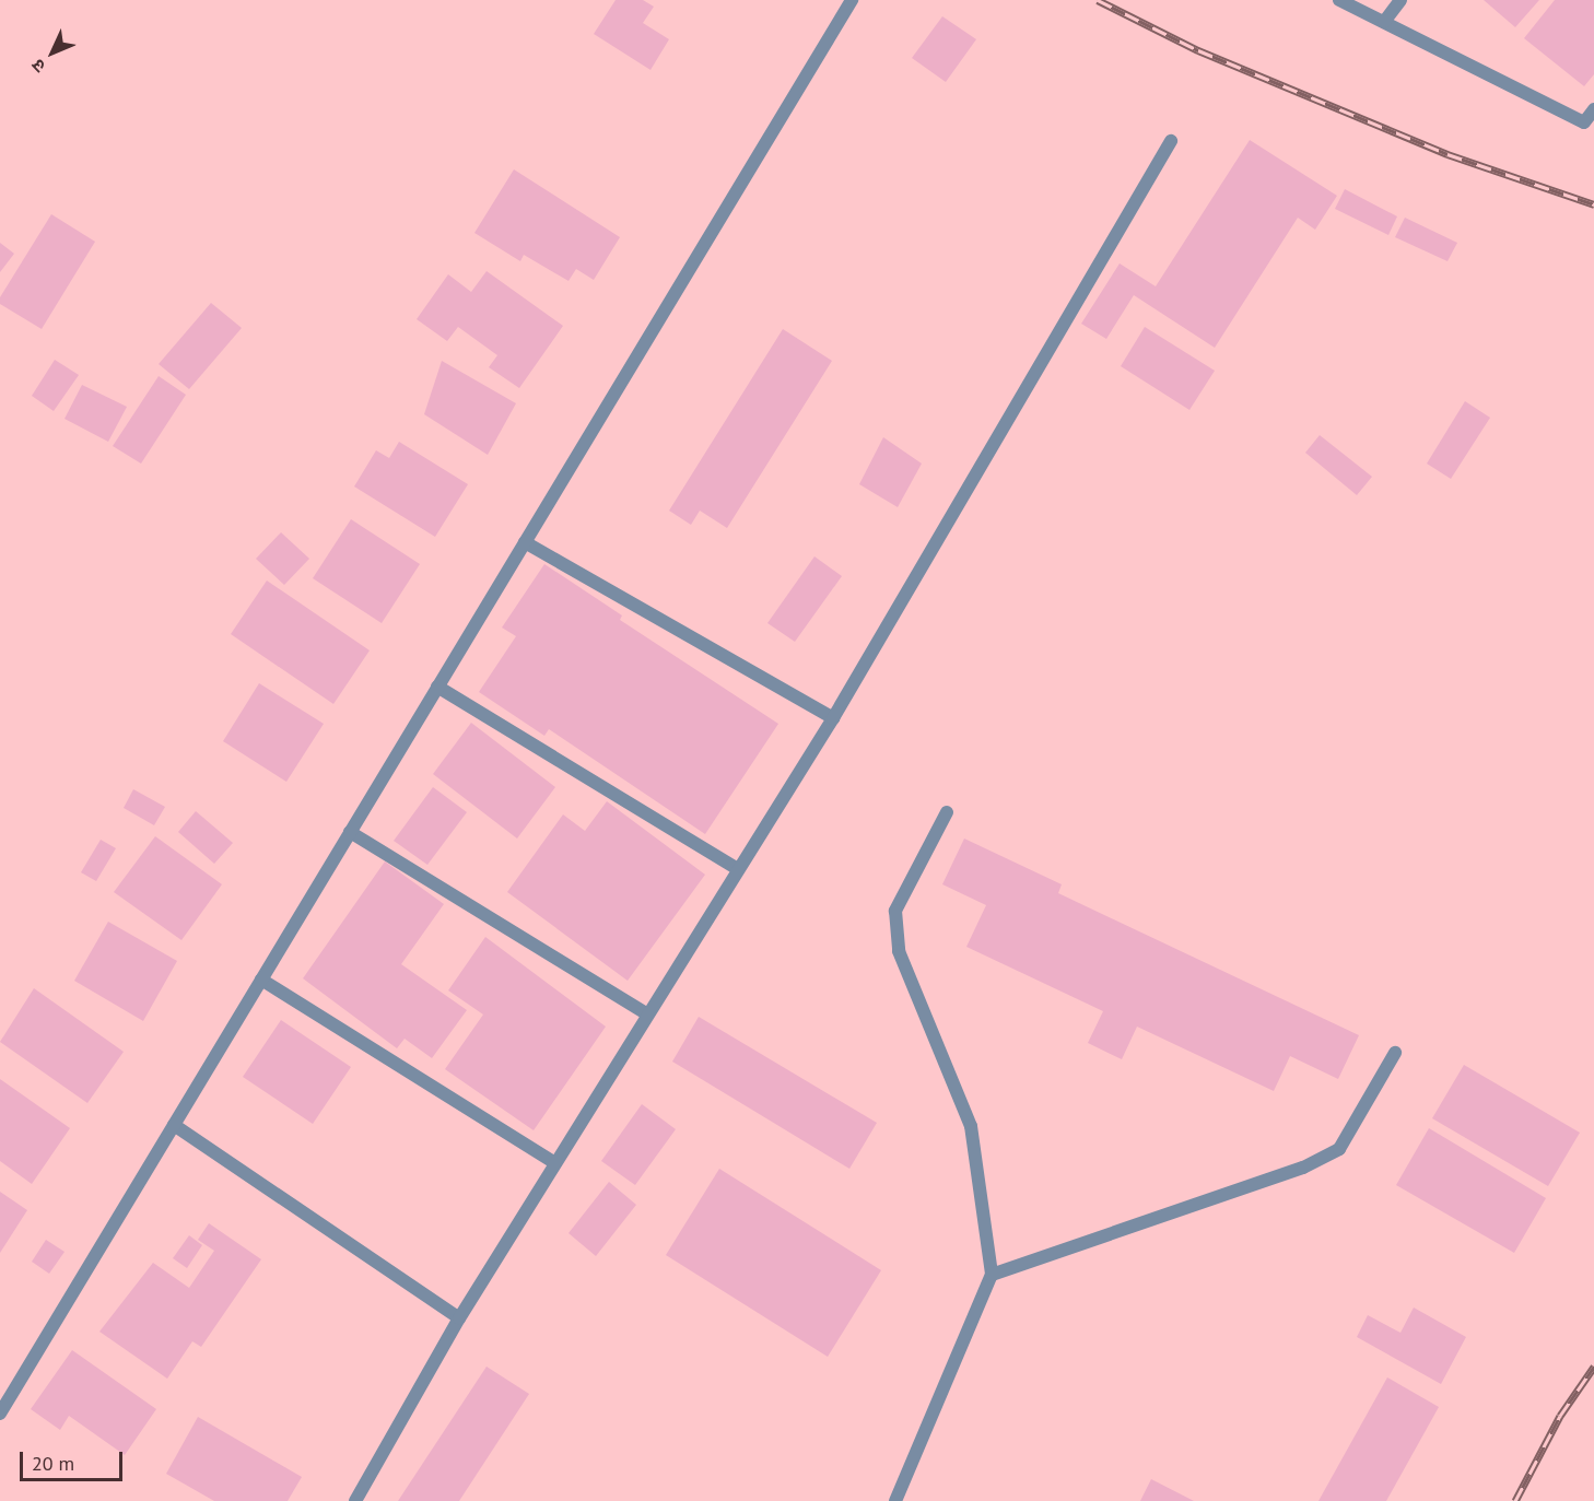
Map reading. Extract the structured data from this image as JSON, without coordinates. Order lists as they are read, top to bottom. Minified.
{"scale_bar":"20 m","north":"bottom left"}
